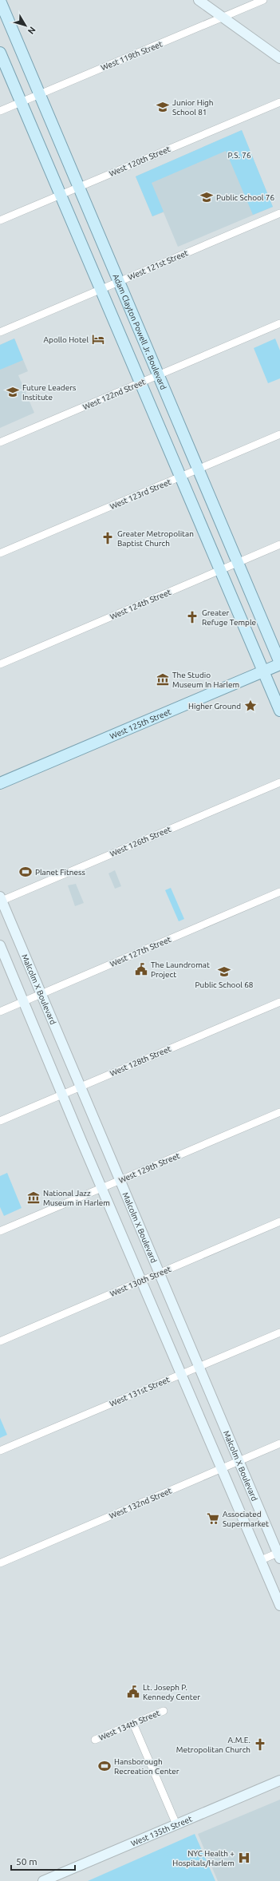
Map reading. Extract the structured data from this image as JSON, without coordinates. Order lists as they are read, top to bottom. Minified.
{"streets":{"main road":["Adam Clayton Powell Jr. Boulevard","West 125th Street","Malcolm X Boulevard","West 135th Street"],"street":["West 119th Street","West 120th Street","West 121st Street","West 122nd Street","West 123rd Street","West 124th Street","West 126th Street","West 127th Street","West 128th Street","West 129th Street","West 130th Street","West 131st Street","West 132nd Street","West 134th Street"]},"crossings":[["West 119th Street","Adam Clayton Powell Jr. Boulevard"],["West 120th Street","Adam Clayton Powell Jr. Boulevard"],["West 121st Street","Adam Clayton Powell Jr. Boulevard"],["Adam Clayton Powell Jr. Boulevard","West 122nd Street"],["Adam Clayton Powell Jr. Boulevard","West 123rd Street"],["Adam Clayton Powell Jr. Boulevard","West 124th Street"],["Adam Clayton Powell Jr. Boulevard","West 125th Street"],["West 126th Street","Malcolm X Boulevard"],["West 127th Street","Malcolm X Boulevard"],["Malcolm X Boulevard","West 128th Street"],["Malcolm X Boulevard","West 129th Street"],["Malcolm X Boulevard","West 130th Street"],["Malcolm X Boulevard","West 131st Street"],["Malcolm X Boulevard","West 132nd Street"]],"parks":["P.S. 76"],"places":{"school or university":["Junior High School 81","Public School 76","Future Leaders Institute","Public School 68"],"hotel":["Apollo Hotel"],"church":["Greater Metropolitan Baptist Church","Greater Refuge Temple","A.M.E. Metropolitan Church"],"museum":["The Studio Museum In Harlem","National Jazz Museum in Harlem"],"place":["Higher Ground"],"sports":["Planet Fitness","Hansborough Recreation Center"],"public building":["The Laundromat Project","Lt. Joseph P. Kennedy Center"],"supermarket":["Associated Supermarket"],"hospital":["NYC Health + Hospitals/Harlem"]},"scale_bar":"50 m","north":"bottom right"}
